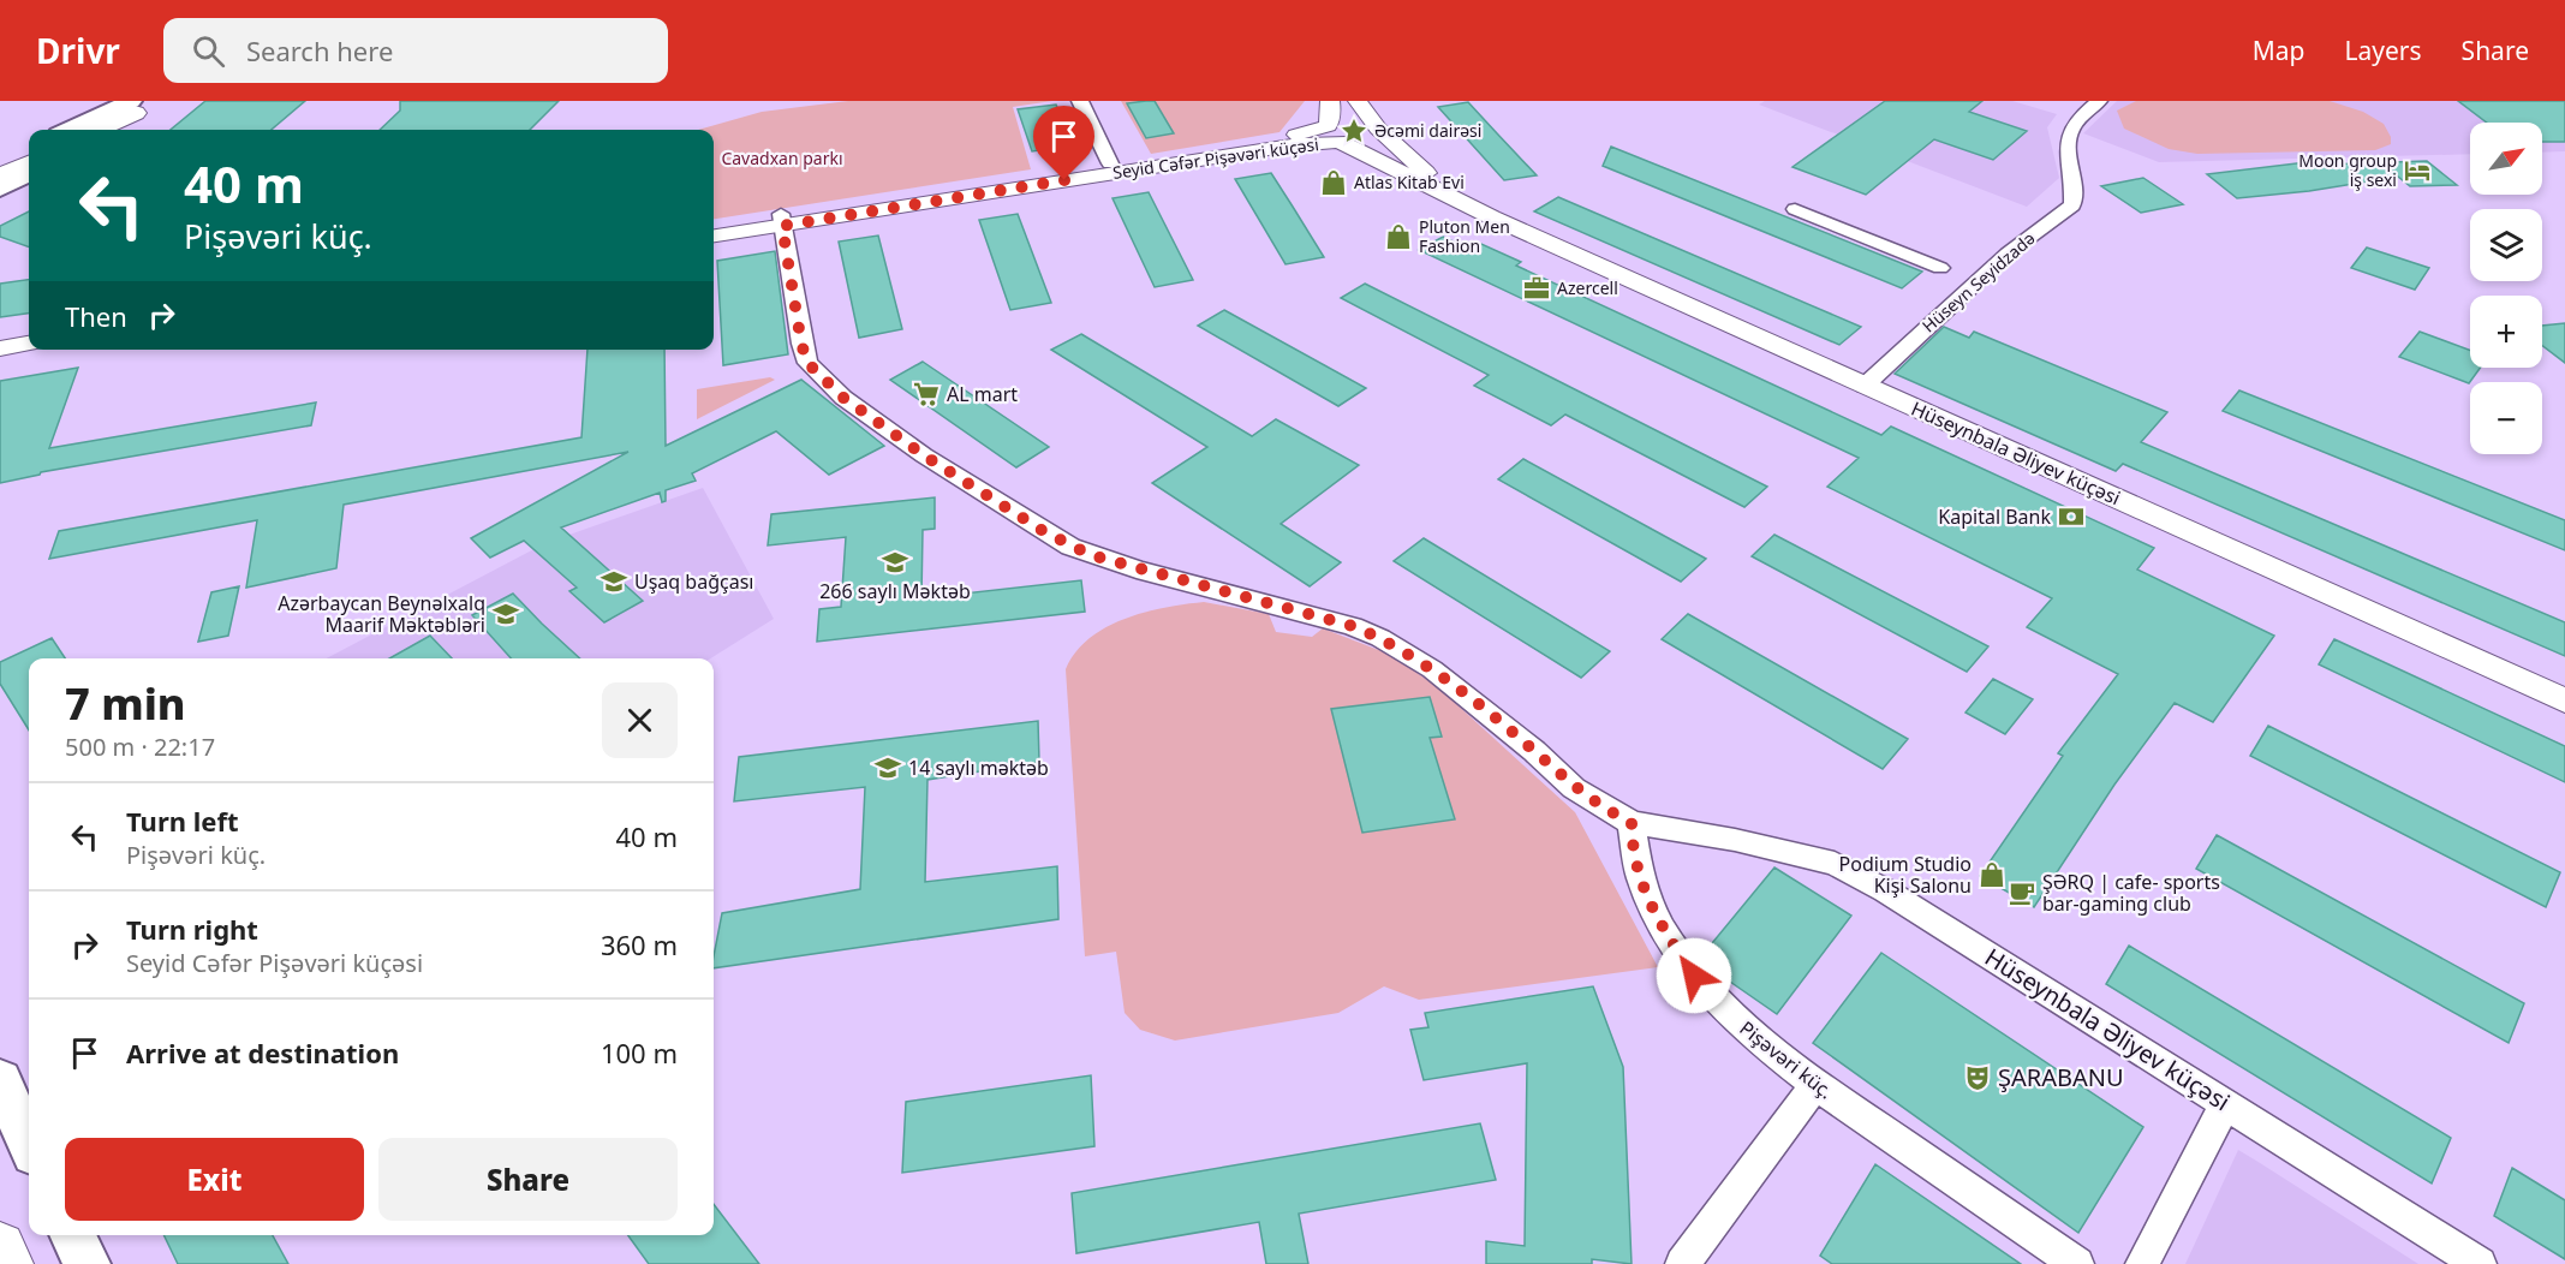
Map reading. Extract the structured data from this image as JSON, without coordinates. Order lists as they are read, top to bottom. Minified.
{"streets":{"street":["Seyid Cəfər Pişəvəri küçəsi","Hüseyn Seyidzadə","Hüseynbala Əliyev küçəsi","Pişəvəri küç."]},"crossings":[["Hüseyn Seyidzadə","Hüseynbala Əliyev küçəsi"],["Hüseynbala Əliyev küçəsi","Pişəvəri küç."]],"parks":["Cavadxan parkı"],"places":{"place":["Əcəmi dairəsi"],"hotel":["Moon group iş sexi"],"shop":["Atlas Kitab Evi","Pluton Men Fashion","Podium Studio Kişi Salonu"],"office":["Azercell"],"supermarket":["AL mart"],"bank":["Kapital Bank"],"school or university":["266 saylı Məktəb","Uşaq bağçası","Azərbaycan Beynəlxalq Maarif Məktəbləri","14 saylı məktəb"],"cafe":["ŞƏRQ | cafe- sports bar-gaming club"],"theatre":["ŞARABANU"]},"north":"top right","page":{"header":"Drivr","search":"Search here","nav":["Map","Layers","Share"],"map_buttons":["+","−"],"turn":["40 m","Pişəvəri küç."],"then":"Then","heading":["7 min","500 m · 22:17"],"list":[{"name":"Turn left","note":"Pişəvəri küç.","value":"40 m"},{"name":"Turn right","note":"Seyid Cəfər Pişəvəri küçəsi","value":"360 m"},{"name":"Arrive at destination","value":"100 m"}],"buttons":["Exit","Share"]}}
